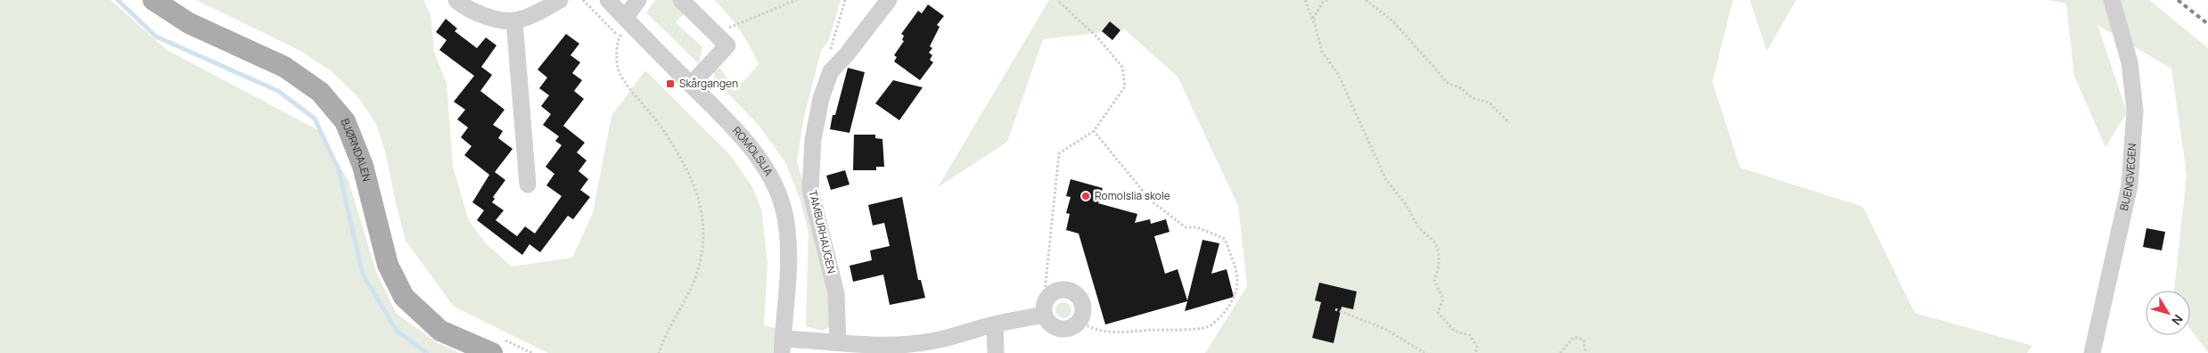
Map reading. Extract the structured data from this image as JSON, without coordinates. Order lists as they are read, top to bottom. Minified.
{"streets":{"main road":["BJØRNDALEN"],"street":["ROMOLSLIA","BUENGVEGEN","TAMBURHAUGEN"]},"places":{"transit":["Skårgangen"],"other":["Romolslia skole"]},"north":"bottom right"}
